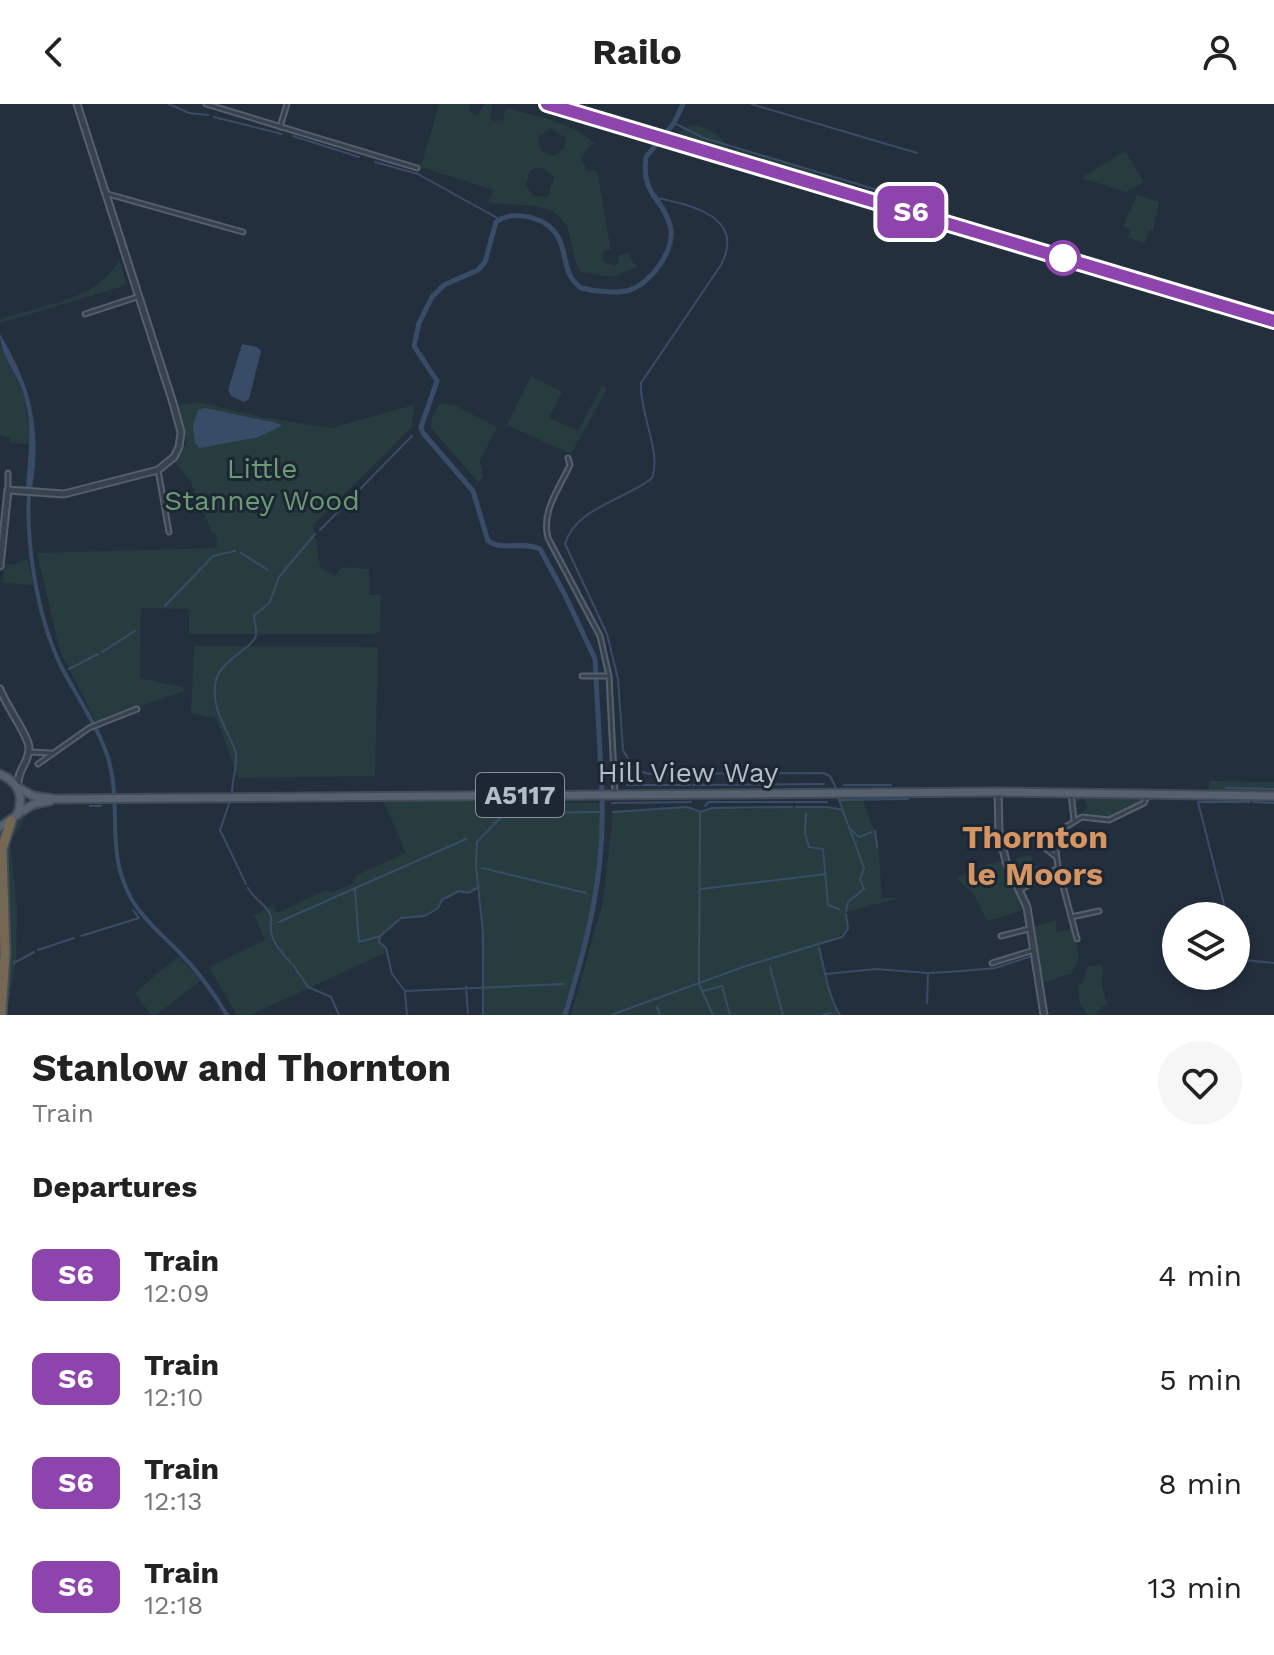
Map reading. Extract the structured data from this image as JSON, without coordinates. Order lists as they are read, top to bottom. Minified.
{"streets":{"main road":["Hill View Way","A5117"]},"districts":["Thornton le Moors"],"parks":["Little Stanney Wood"],"page":{"header":"Railo","on_map":"S6","heading":[["Stanlow and Thornton","Train"],"Departures"],"list":[{"mark":"S6","name":"Train","note":"12:09","value":"4 min"},{"mark":"S6","name":"Train","note":"12:10","value":"5 min"},{"mark":"S6","name":"Train","note":"12:13","value":"8 min"},{"mark":"S6","name":"Train","note":"12:18","value":"13 min"}]}}
